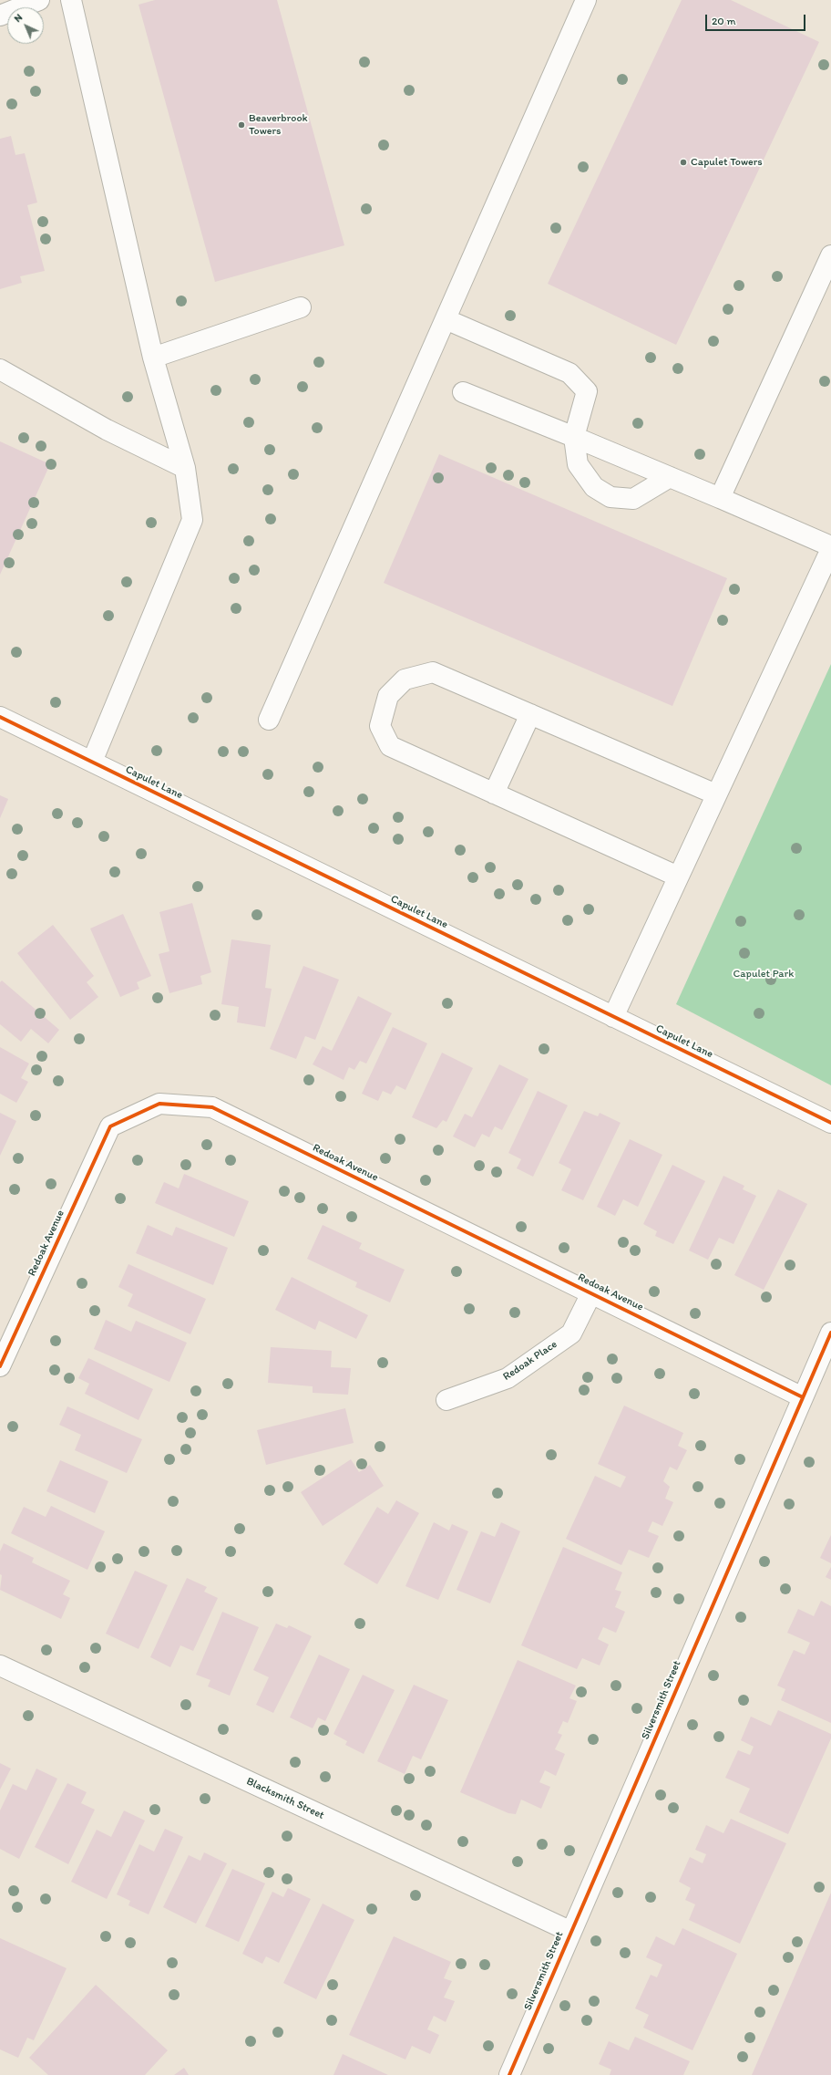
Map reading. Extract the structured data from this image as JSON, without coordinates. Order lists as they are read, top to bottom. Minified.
{"streets":{"street":["Capulet Lane","Redoak Avenue","Redoak Place","Silversmith Street","Blacksmith Street"]},"crossings":[["Redoak Avenue","Redoak Place"],["Redoak Avenue","Silversmith Street"],["Silversmith Street","Blacksmith Street"]],"parks":["Capulet Park"],"places":["Beaverbrook Towers","Capulet Towers"],"scale_bar":"20 m","north":"top left"}
